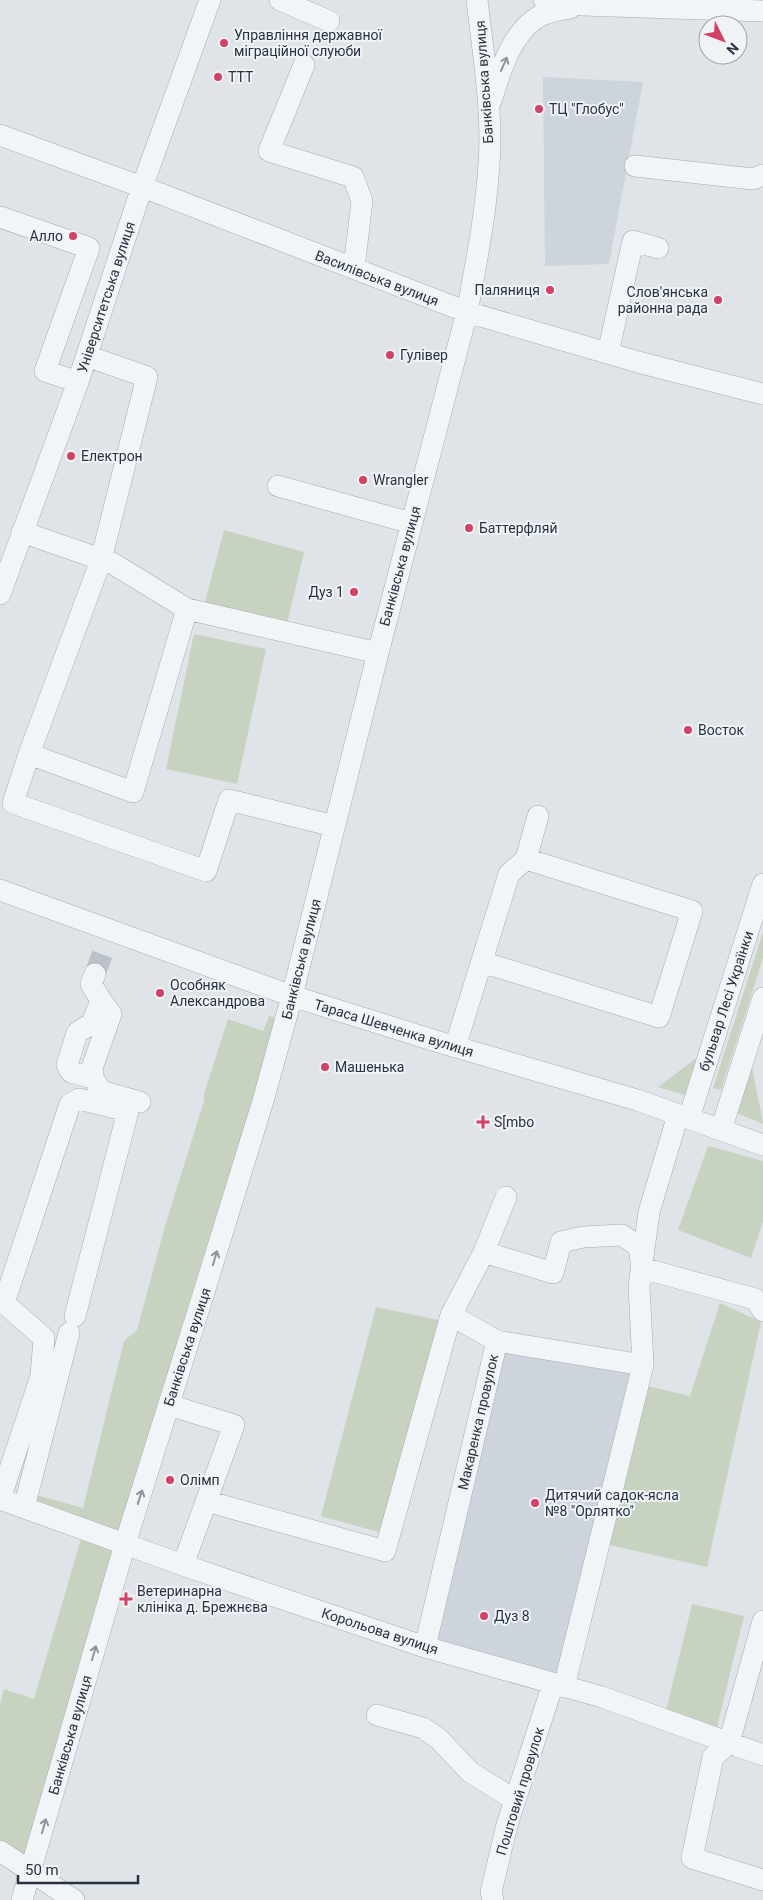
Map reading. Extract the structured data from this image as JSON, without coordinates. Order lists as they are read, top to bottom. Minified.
{"streets":{"street":["Банківська вулиця","Василівська вулиця","Університетська вулиця","бульвар Лесі Українки","Тараса Шевченка вулиця","Макаренка провулок","Корольова вулиця","Поштовий провулок"]},"crossings":[["Банківська вулиця","Василівська вулиця"],["Банківська вулиця","Тараса Шевченка вулиця"],["Банківська вулиця","Корольова вулиця"],["Василівська вулиця","Університетська вулиця"],["бульвар Лесі Українки","Тараса Шевченка вулиця"],["Макаренка провулок","Корольова вулиця"],["Корольова вулиця","Поштовий провулок"]],"one_way":["Банківська вулиця"],"places":{"other":["Управління державної міграційної слуюби","ТТТ","ТЦ \"Глобус\"","Алло","Паляниця","Слов'янська районна рада","Гулівер","Електрон","Wrangler","Баттерфляй","Дуз 1","Восток","Особняк Александрова","Машенька","Олімп","Дитячий садок-ясла №8 \"Орлятко\"","Дуз 8"],"health":["S[mbo","Ветеринарна клініка д. Брежнєва"]},"scale_bar":"50 m","north":"bottom right"}
